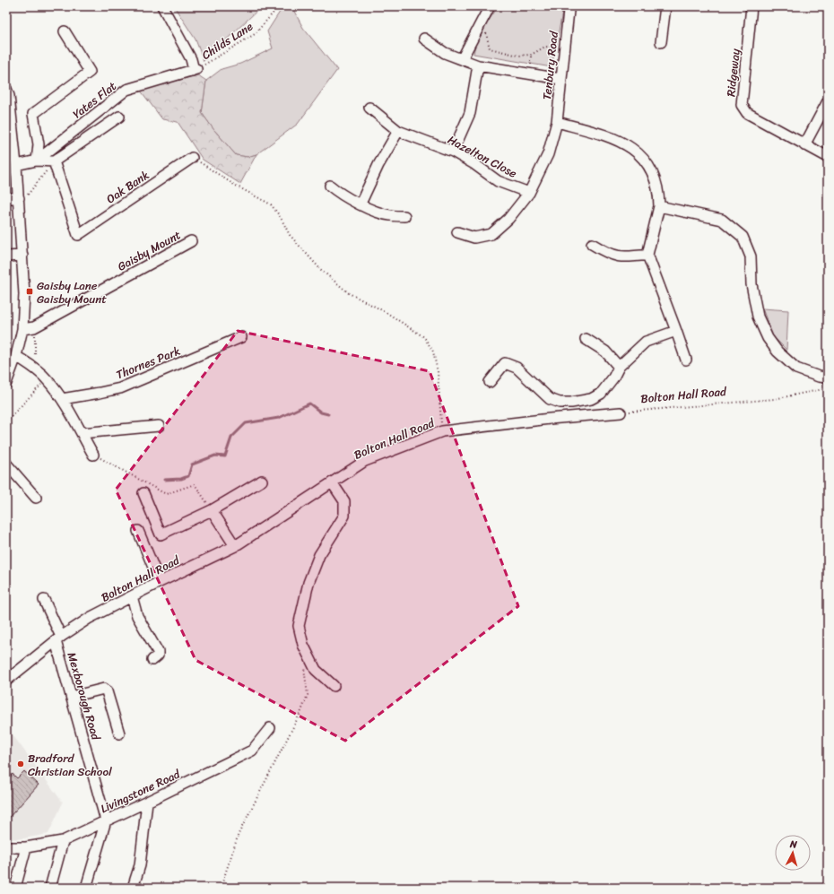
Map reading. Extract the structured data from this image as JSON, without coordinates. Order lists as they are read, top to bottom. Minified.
{"streets":{"street":["Tenbury Road","Ridgeway","Yates Flat","Hazelton Close","Oak Bank","Gaisby Mount","Thornes Park","Bolton Hall Road","Mexborough Road","Livingstone Road"],"path":["Childs Lane"]},"crossings":[["Childs Lane","Yates Flat"],["Tenbury Road","Hazelton Close"],["Bolton Hall Road","Mexborough Road"],["Mexborough Road","Livingstone Road"]],"places":{"transit":["Gaisby Lane Gaisby Mount"],"other":["Bradford Christian School"]},"north":"top"}
